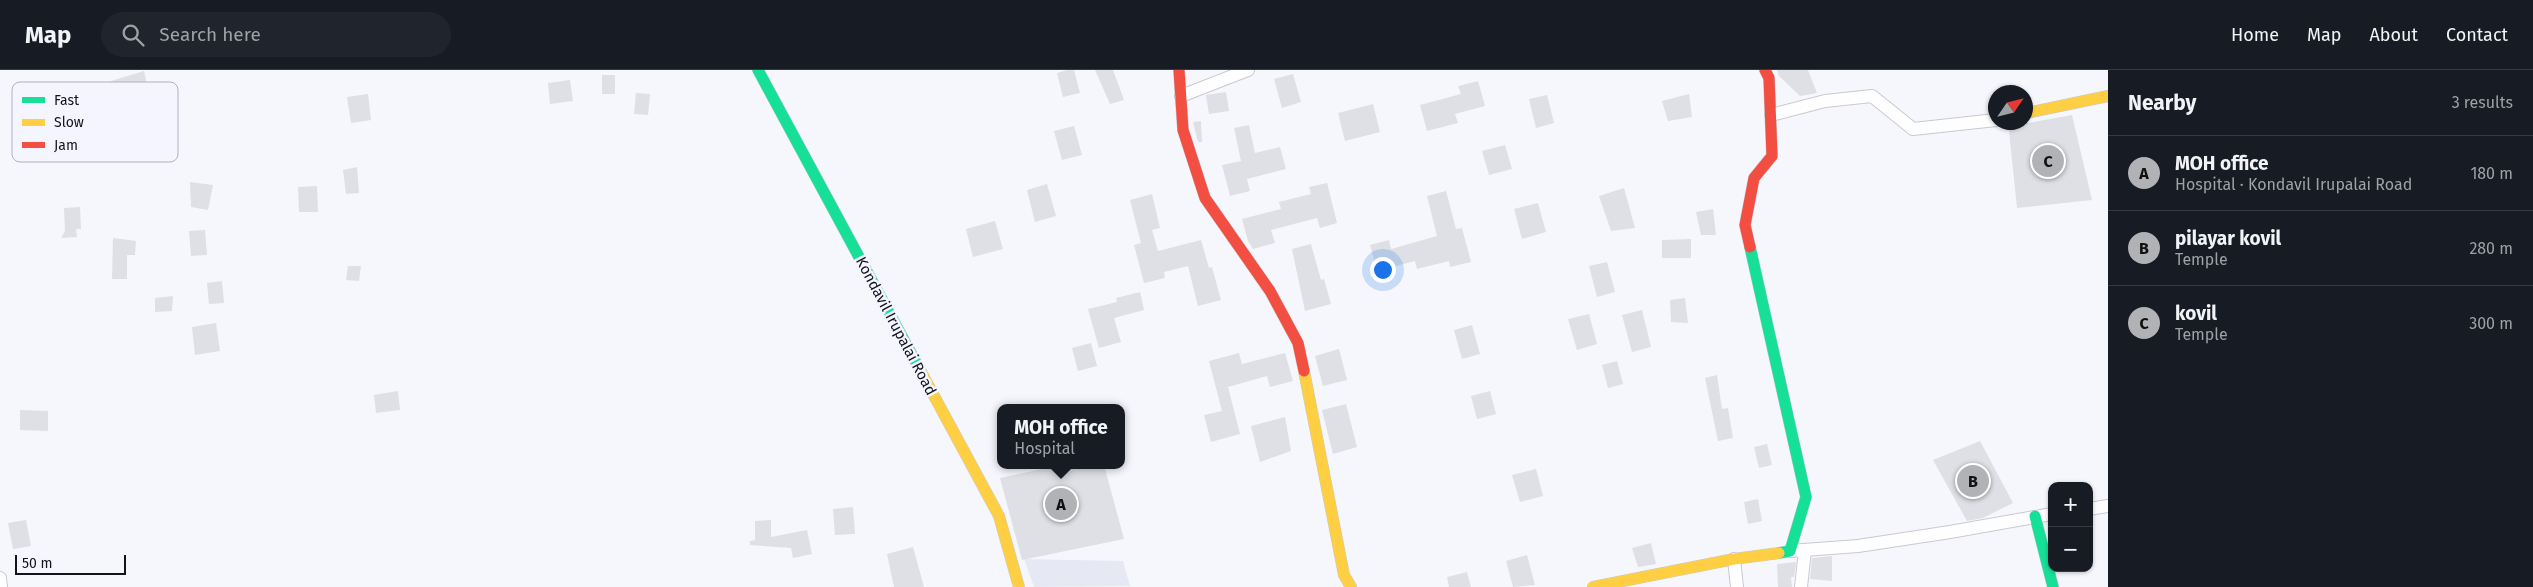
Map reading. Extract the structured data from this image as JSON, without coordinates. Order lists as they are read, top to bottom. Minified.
{"streets":{"street":["Kondavil Irupalai Road"]},"legend":["Fast","Slow","Jam"],"scale_bar":"50 m","north":"top right","page":{"header":"Map","search":"Search here","nav":["Home","Map","About","Contact"],"heading":["Nearby","3 results"],"list":[{"mark":"A","name":"MOH office","note":"Hospital · Kondavil Irupalai Road","value":"180 m"},{"mark":"B","name":"pilayar kovil","note":"Temple","value":"280 m"},{"mark":"C","name":"kovil","note":"Temple","value":"300 m"}],"pins":["C","B","A"],"popup":["MOH office","Hospital"],"map_buttons":["+","−"],"scale":"50 m"}}
